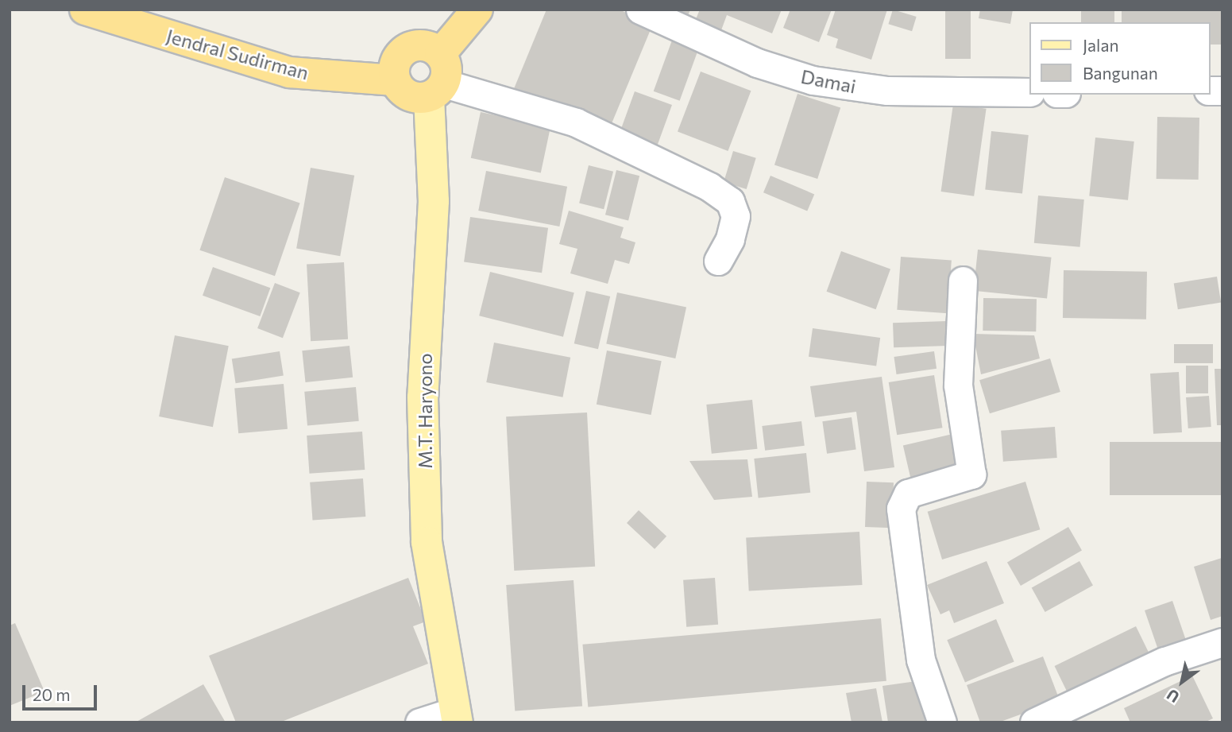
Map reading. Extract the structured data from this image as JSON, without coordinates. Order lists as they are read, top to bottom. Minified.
{"streets":{"highway":["Jendral Sudirman"],"main road":["M.T. Haryono"],"street":["Damai"]},"crossings":[["Jendral Sudirman","M.T. Haryono"]],"legend":["Jalan","Bangunan"],"scale_bar":"20 m","north":"bottom left"}
